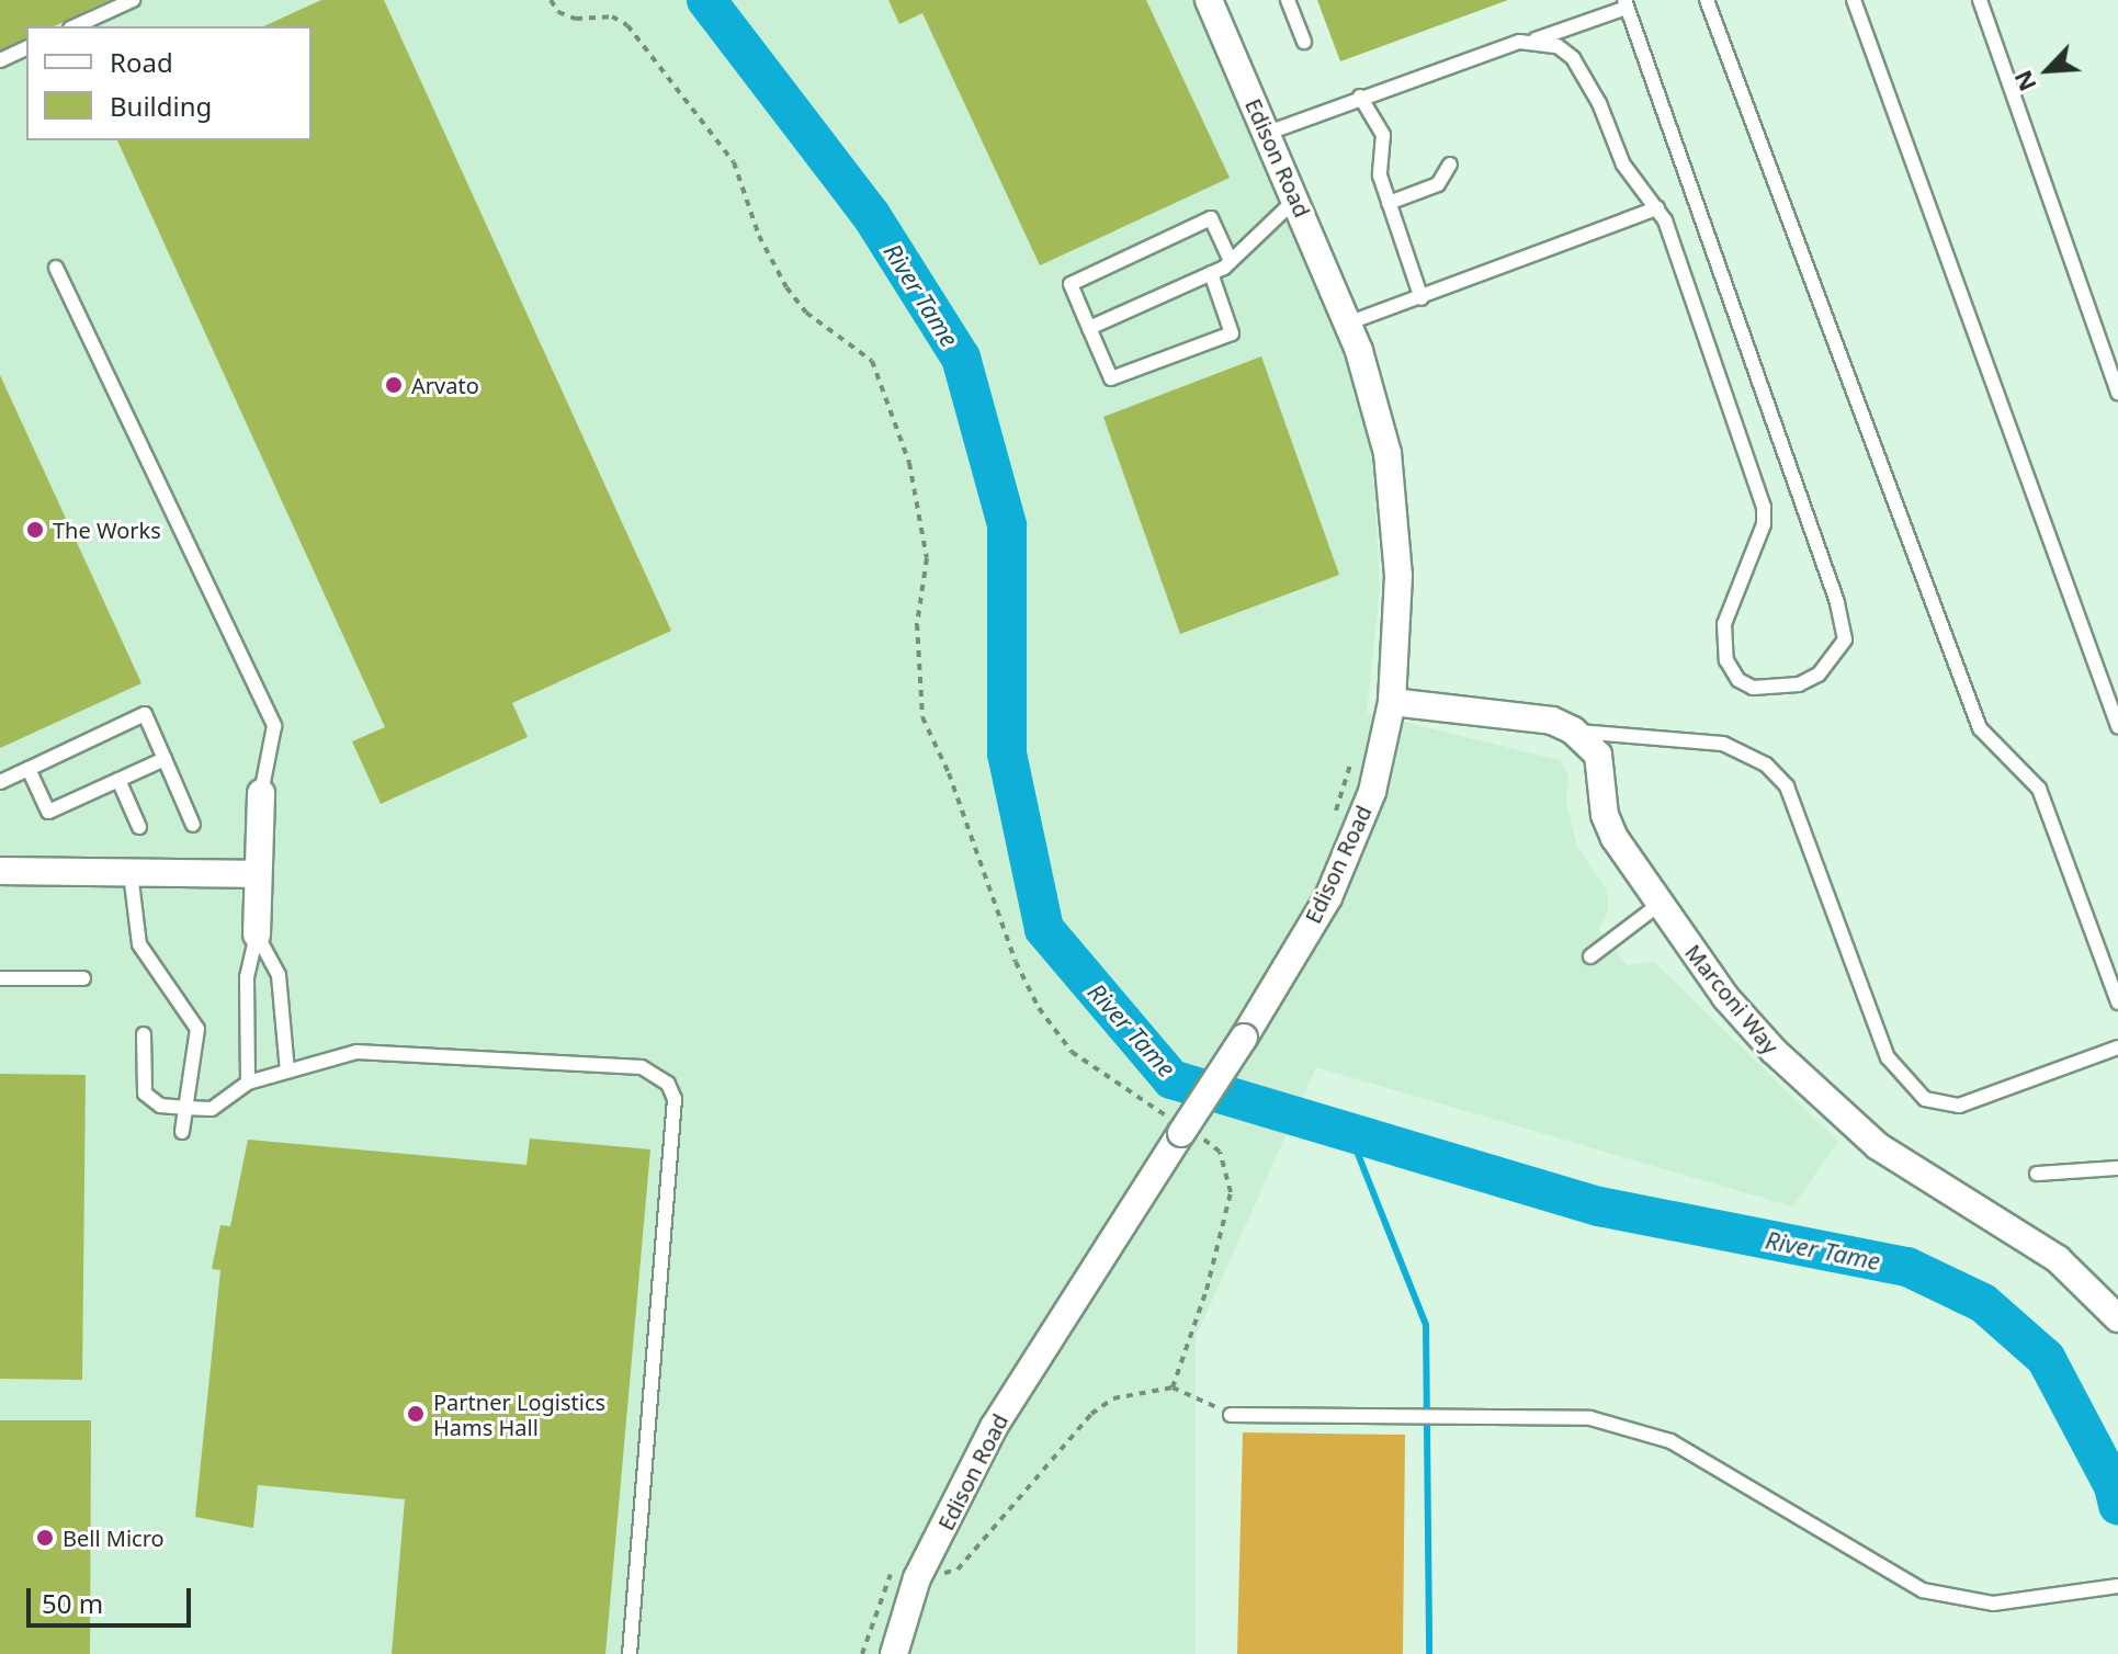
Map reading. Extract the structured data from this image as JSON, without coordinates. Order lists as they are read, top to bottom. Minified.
{"streets":{"street":["Edison Road","Marconi Way"]},"water":["River Tame"],"places":["Arvato","The Works","Partner Logistics Hams Hall","Bell Micro"],"legend":["Road","Building"],"scale_bar":"50 m","north":"bottom left"}
